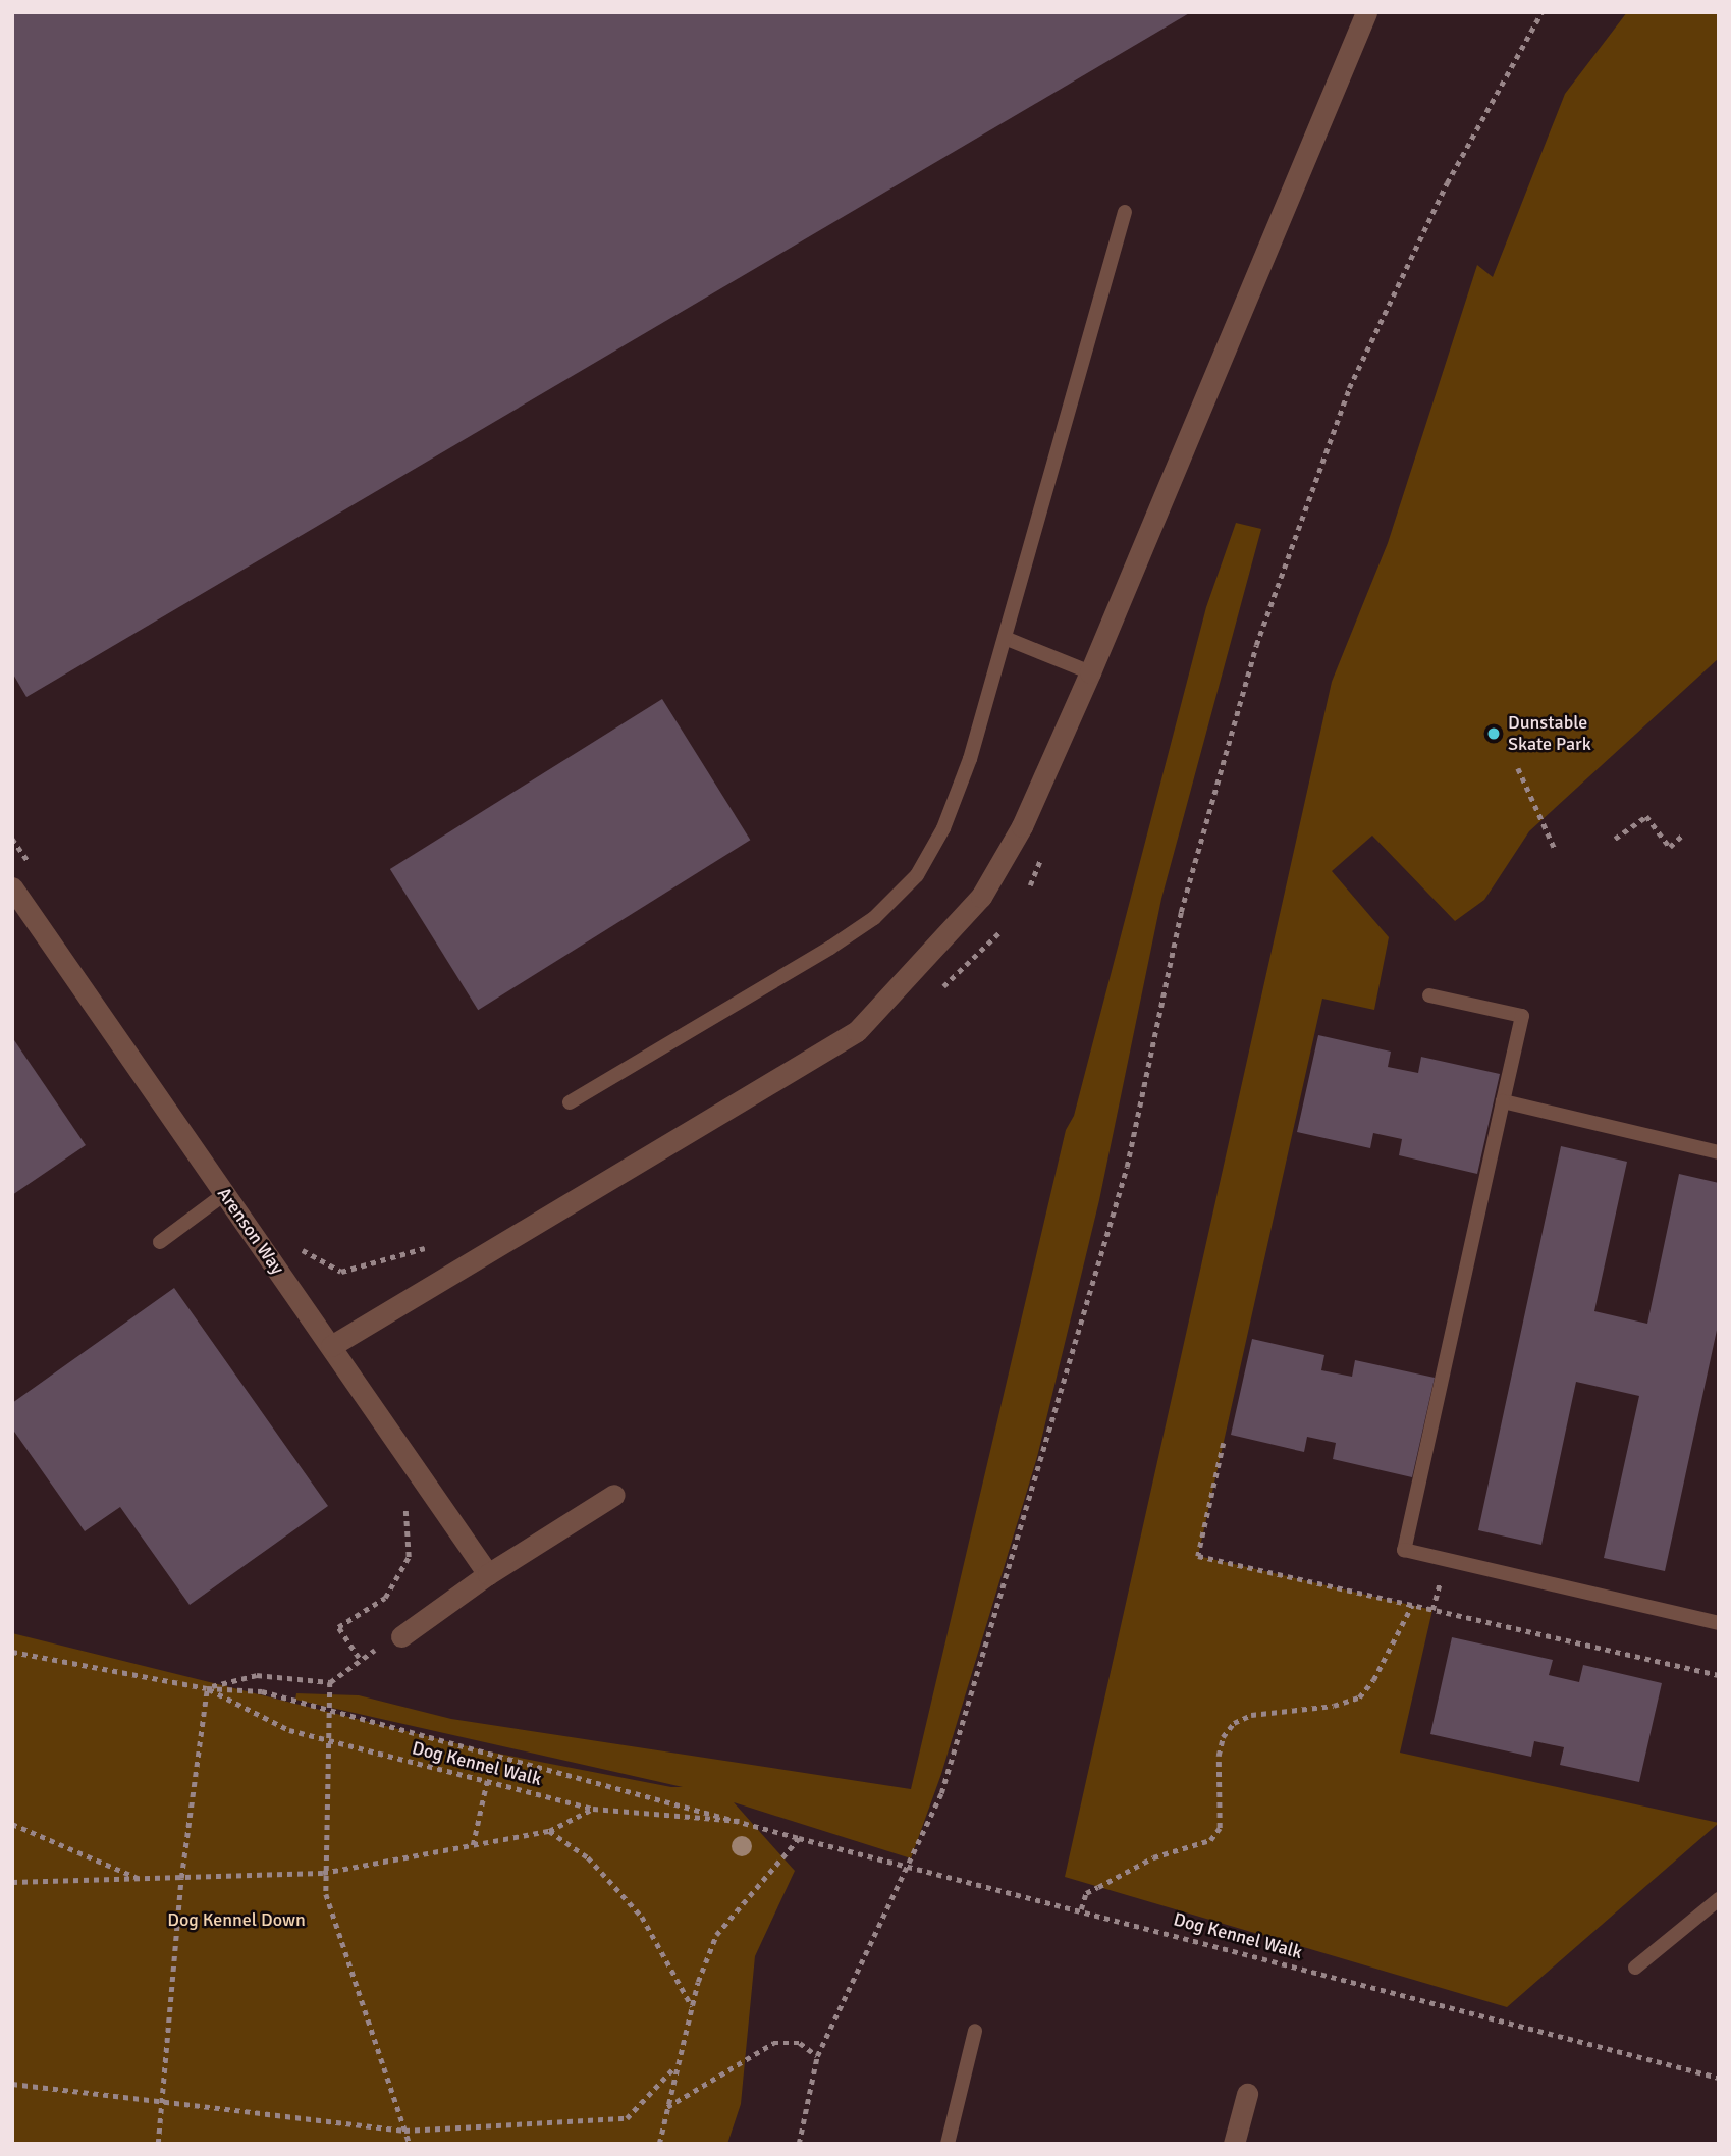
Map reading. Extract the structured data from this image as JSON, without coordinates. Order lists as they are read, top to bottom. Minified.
{"streets":{"street":["Arenson Way"],"path":["Dog Kennel Walk"]},"parks":["Dog Kennel Down"],"places":["Dunstable Skate Park"]}
